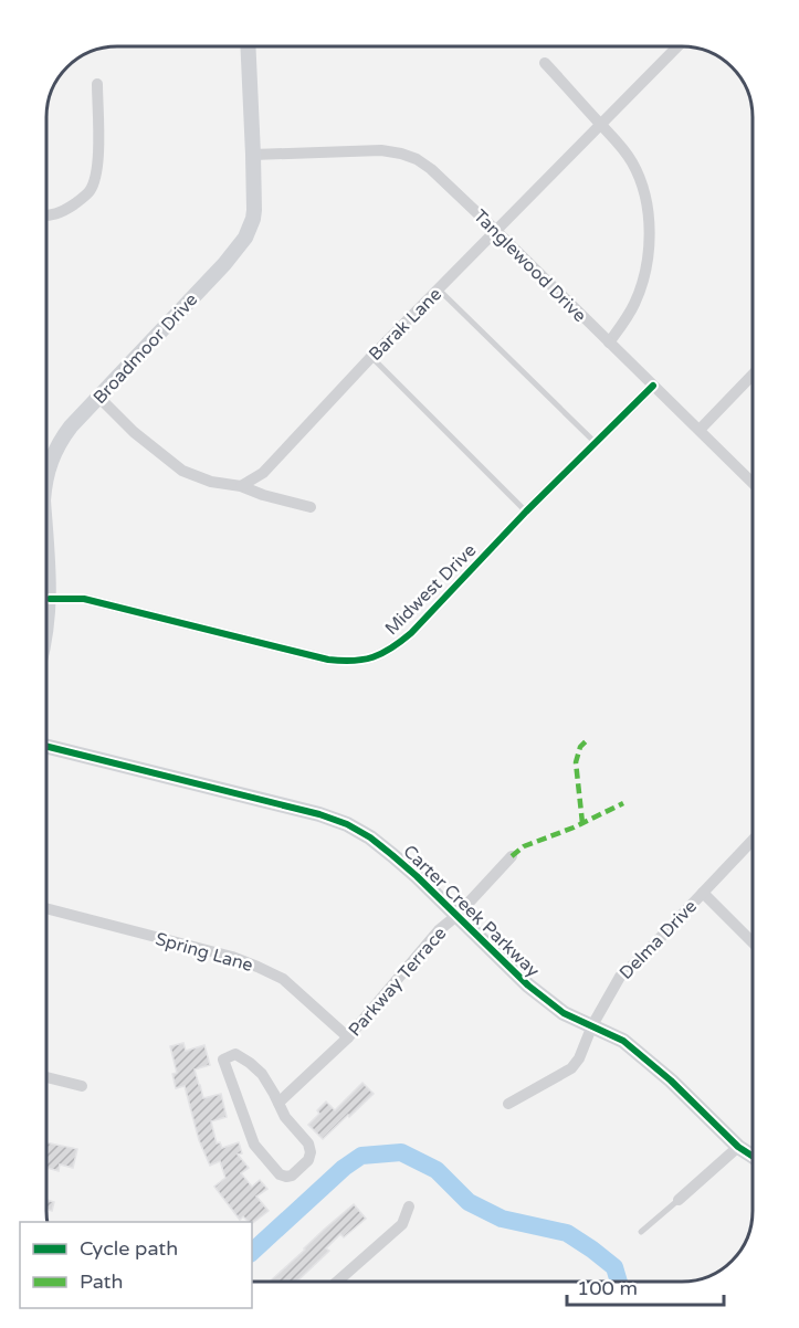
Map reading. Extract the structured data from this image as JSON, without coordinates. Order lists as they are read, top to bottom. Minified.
{"streets":{"street":["Tanglewood Drive","Barak Lane","Broadmoor Drive","Midwest Drive","Carter Creek Parkway","Delma Drive","Spring Lane","Parkway Terrace"]},"crossings":[["Tanglewood Drive","Barak Lane"],["Tanglewood Drive","Broadmoor Drive"],["Tanglewood Drive","Midwest Drive"],["Broadmoor Drive","Midwest Drive"],["Carter Creek Parkway","Delma Drive"],["Carter Creek Parkway","Parkway Terrace"],["Spring Lane","Parkway Terrace"]],"legend":["Cycle path","Path"],"scale_bar":"100 m"}
